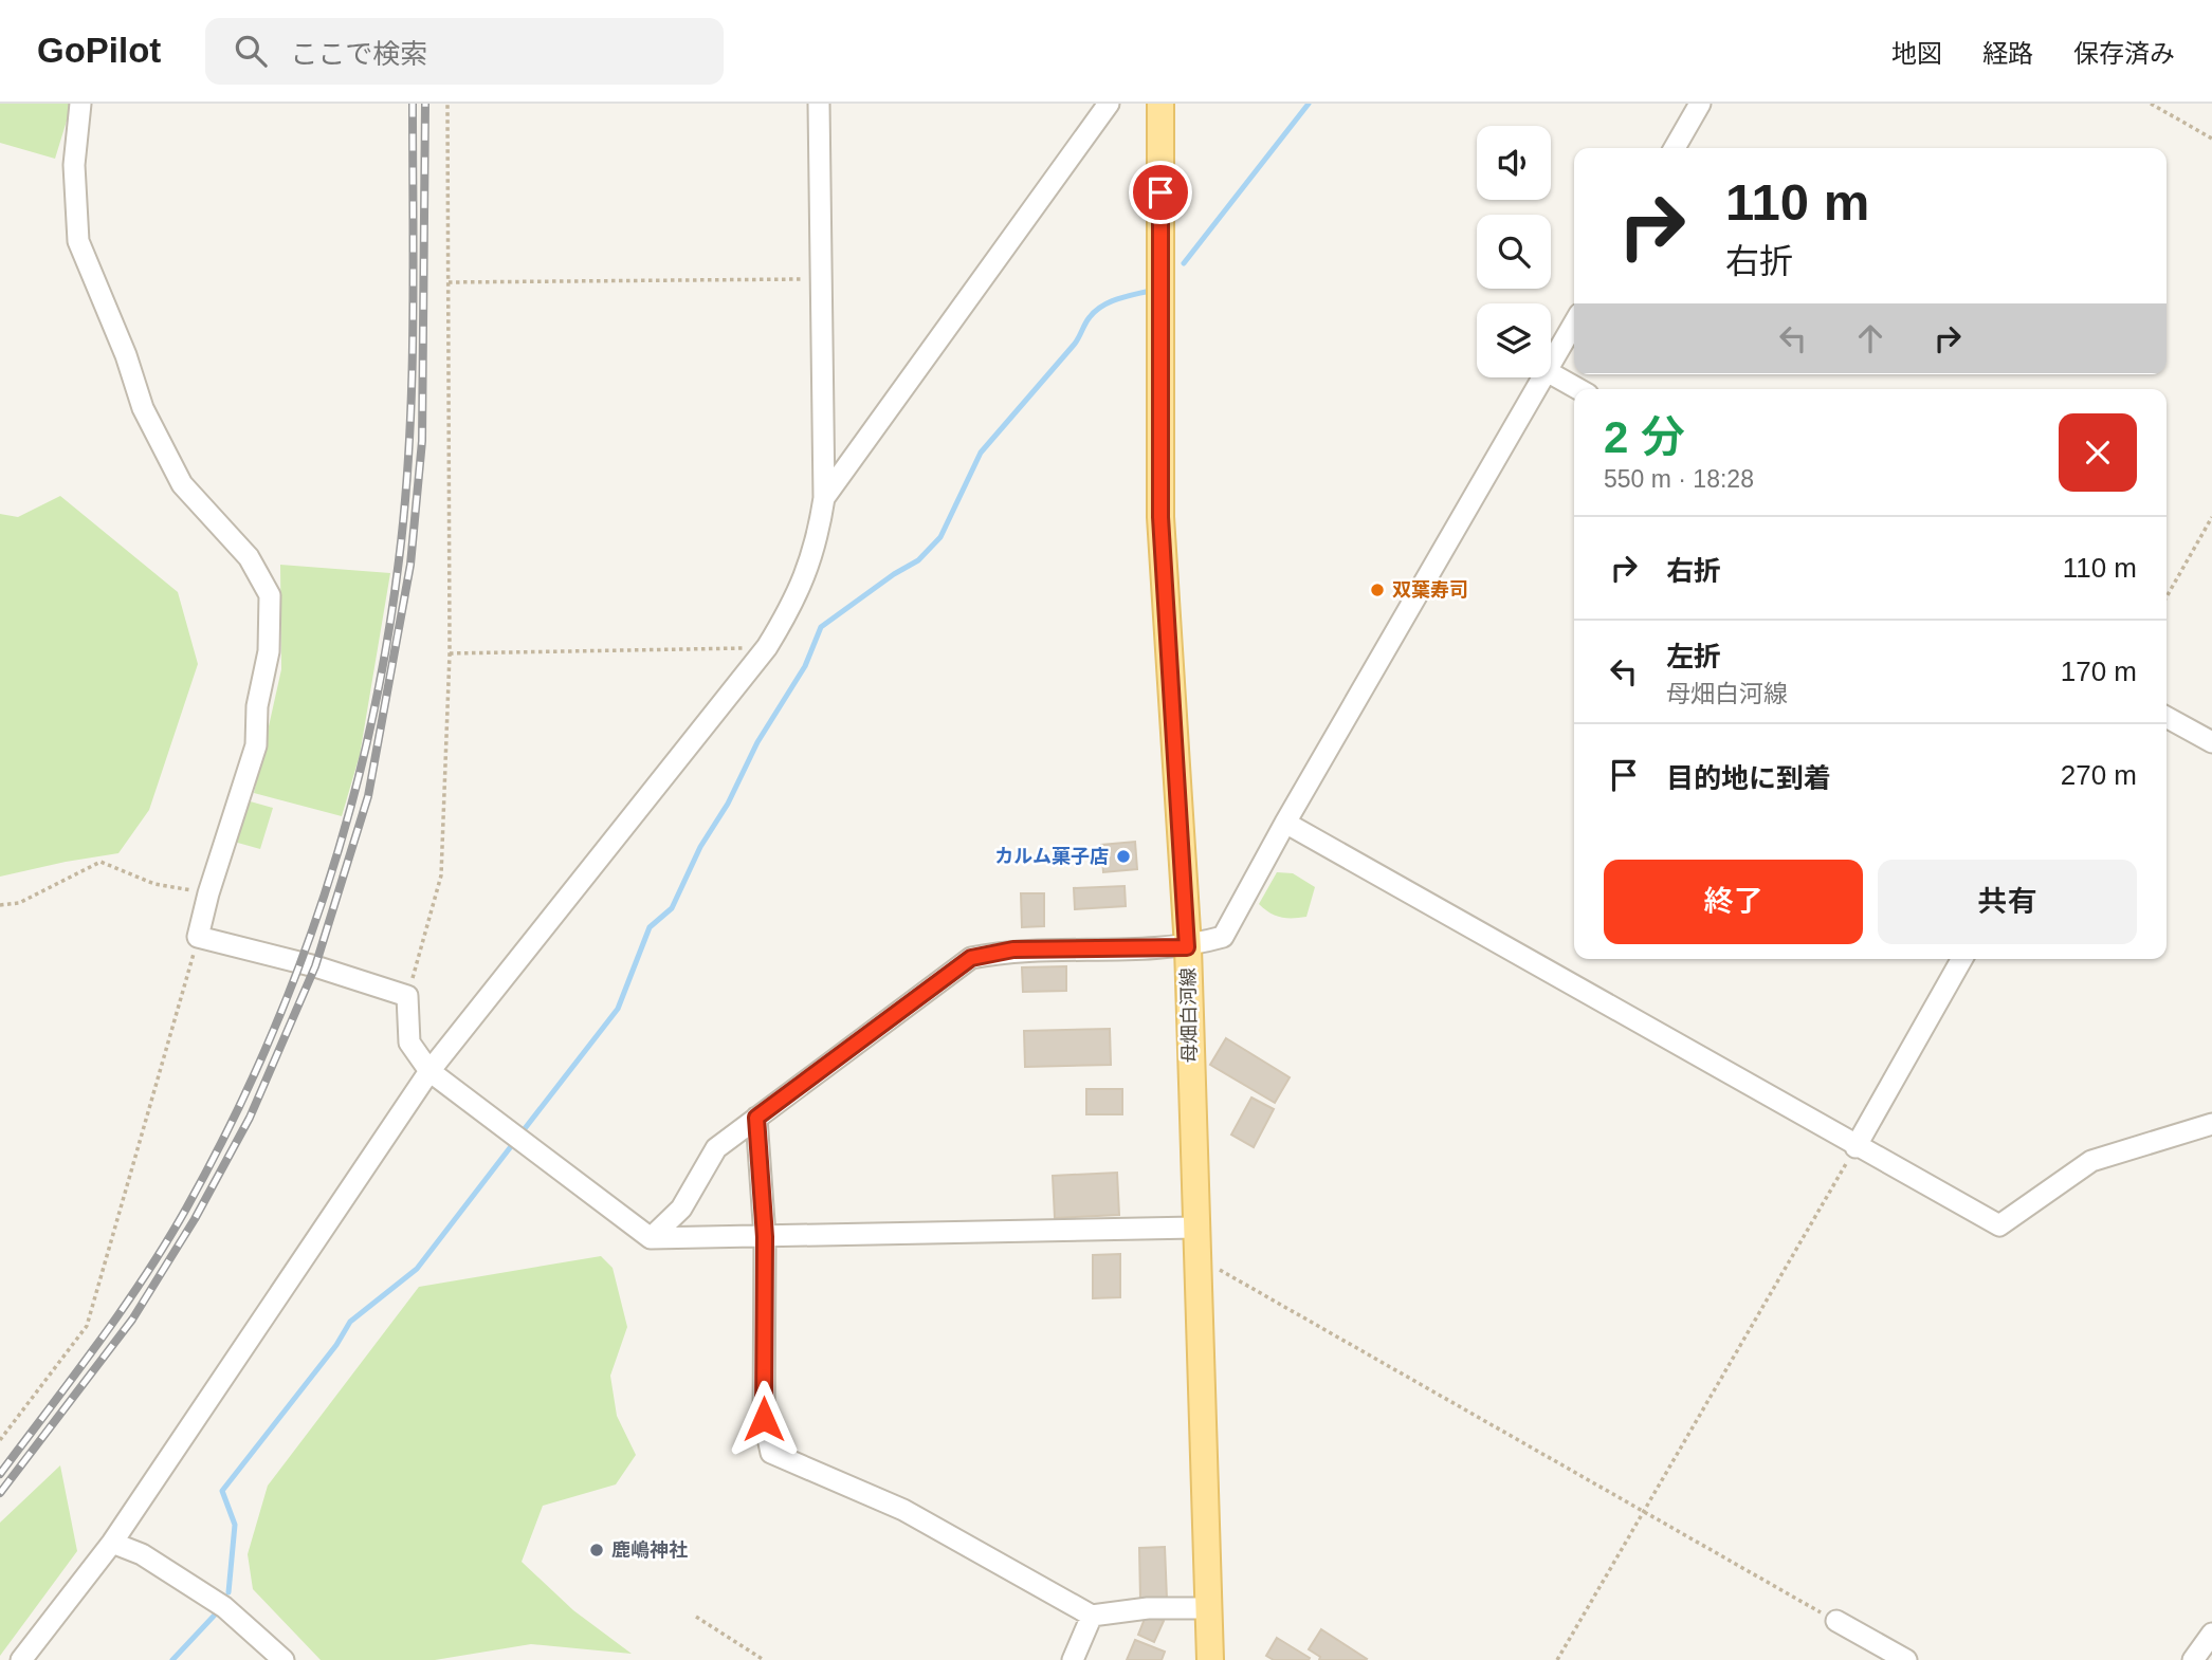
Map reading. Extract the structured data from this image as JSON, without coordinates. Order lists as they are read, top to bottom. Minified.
{"streets":{"main road":["母畑白河線"]},"places":["双葉寿司","カルム菓子店","鹿嶋神社"],"page":{"header":"GoPilot","search":"ここで検索","nav":["地図","経路","保存済み"],"turn":["110 m","右折"],"heading":["2 分","550 m · 18:28"],"list":[{"name":"右折","value":"110 m"},{"name":"左折","note":"母畑白河線","value":"170 m"},{"name":"目的地に到着","value":"270 m"}],"buttons":["終了","共有"]}}
